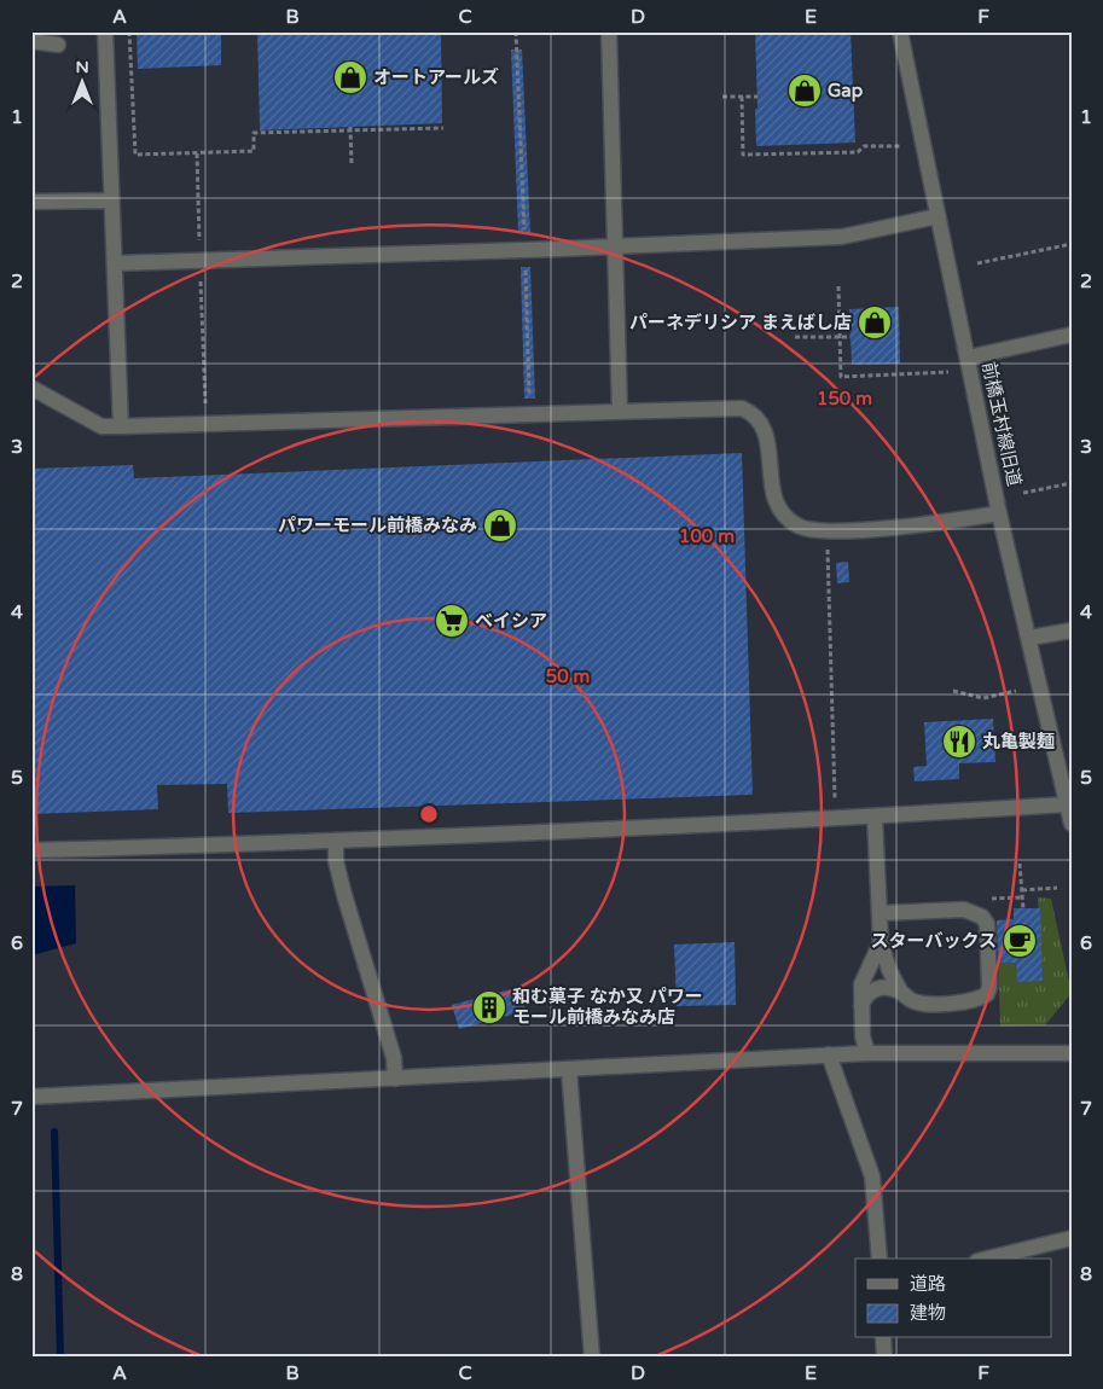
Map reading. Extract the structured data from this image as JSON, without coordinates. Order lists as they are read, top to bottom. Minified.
{"streets":{"street":["前橋玉村線旧道"]},"places":{"shop":["オートアールズ","Gap","パーネデリシア まえばし店","パワーモール前橋みなみ"],"supermarket":["ベイシア"],"restaurant":["丸亀製麺"],"cafe":["スターバックス"],"building":["和む菓子 なか又 パワー モール前橋みなみ店"]},"legend":["道路","建物"],"north":"top","grid":{"columns":["A","B","C","D","E","F"],"rows":["1","2","3","4","5","6","7","8"]},"rings":["150 m","100 m","50 m"]}
